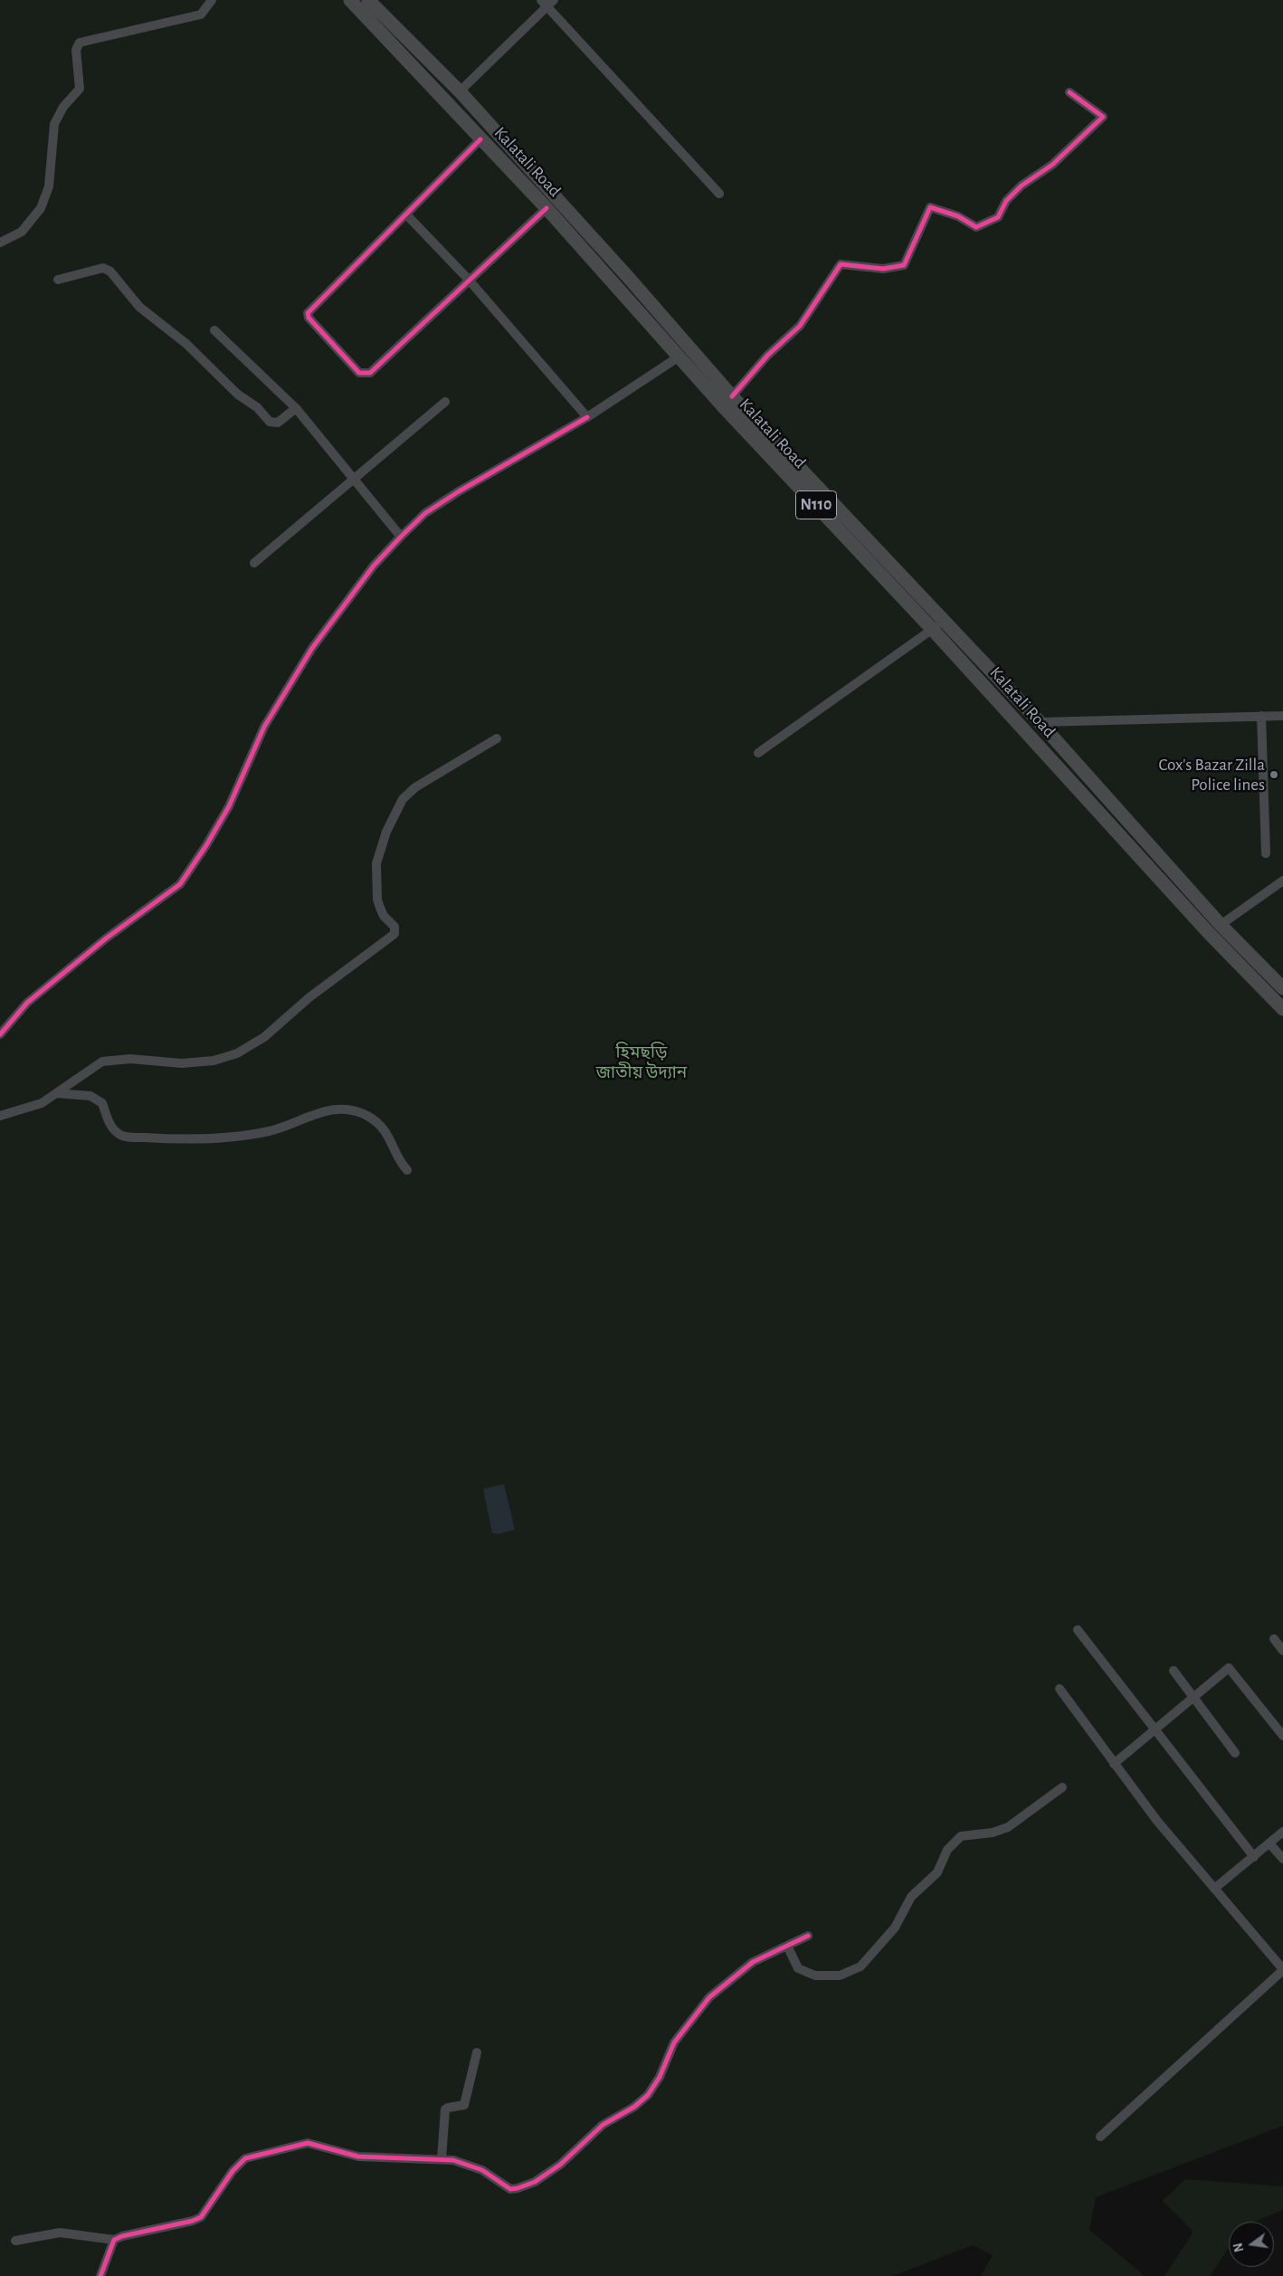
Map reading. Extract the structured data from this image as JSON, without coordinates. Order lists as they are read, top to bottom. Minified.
{"streets":{"highway":["Kalatali Road","N110"]},"parks":["হিমছড়ি জাতীয় উদ্যান"],"places":["Cox's Bazar Zilla Police lines"],"north":"left"}
